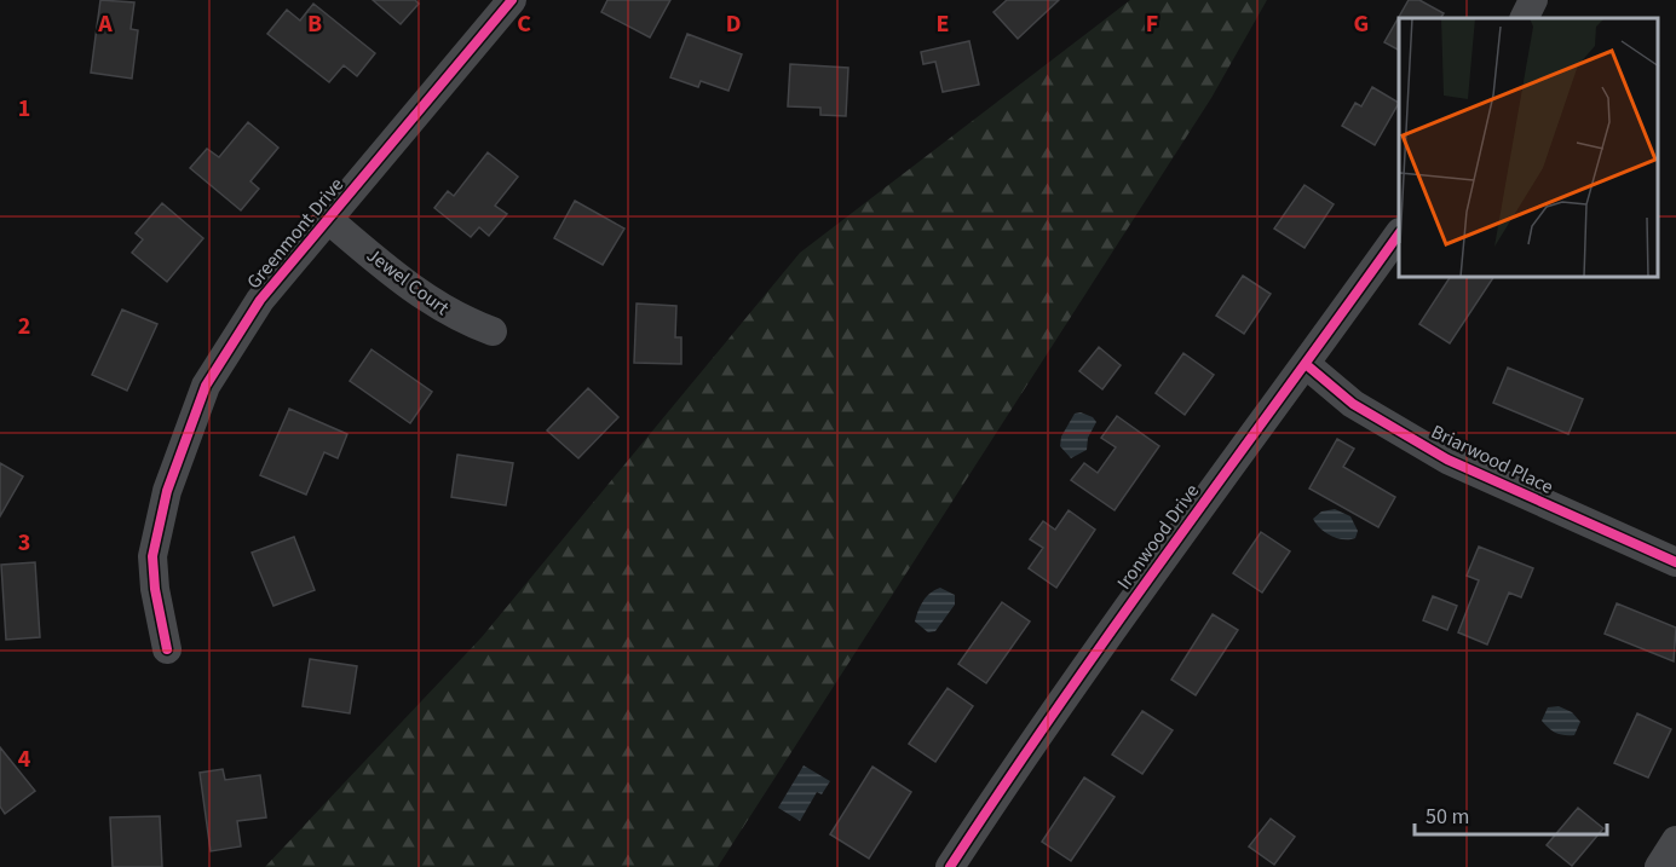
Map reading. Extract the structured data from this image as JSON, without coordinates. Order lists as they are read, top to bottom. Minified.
{"streets":{"street":["Greenmont Drive","Jewel Court","Briarwood Place","Ironwood Drive"]},"crossings":[["Greenmont Drive","Jewel Court"],["Briarwood Place","Ironwood Drive"]],"scale_bar":"50 m","grid":{"columns":["A","B","C","D","E","F","G"],"rows":["1","2","3","4"]}}
